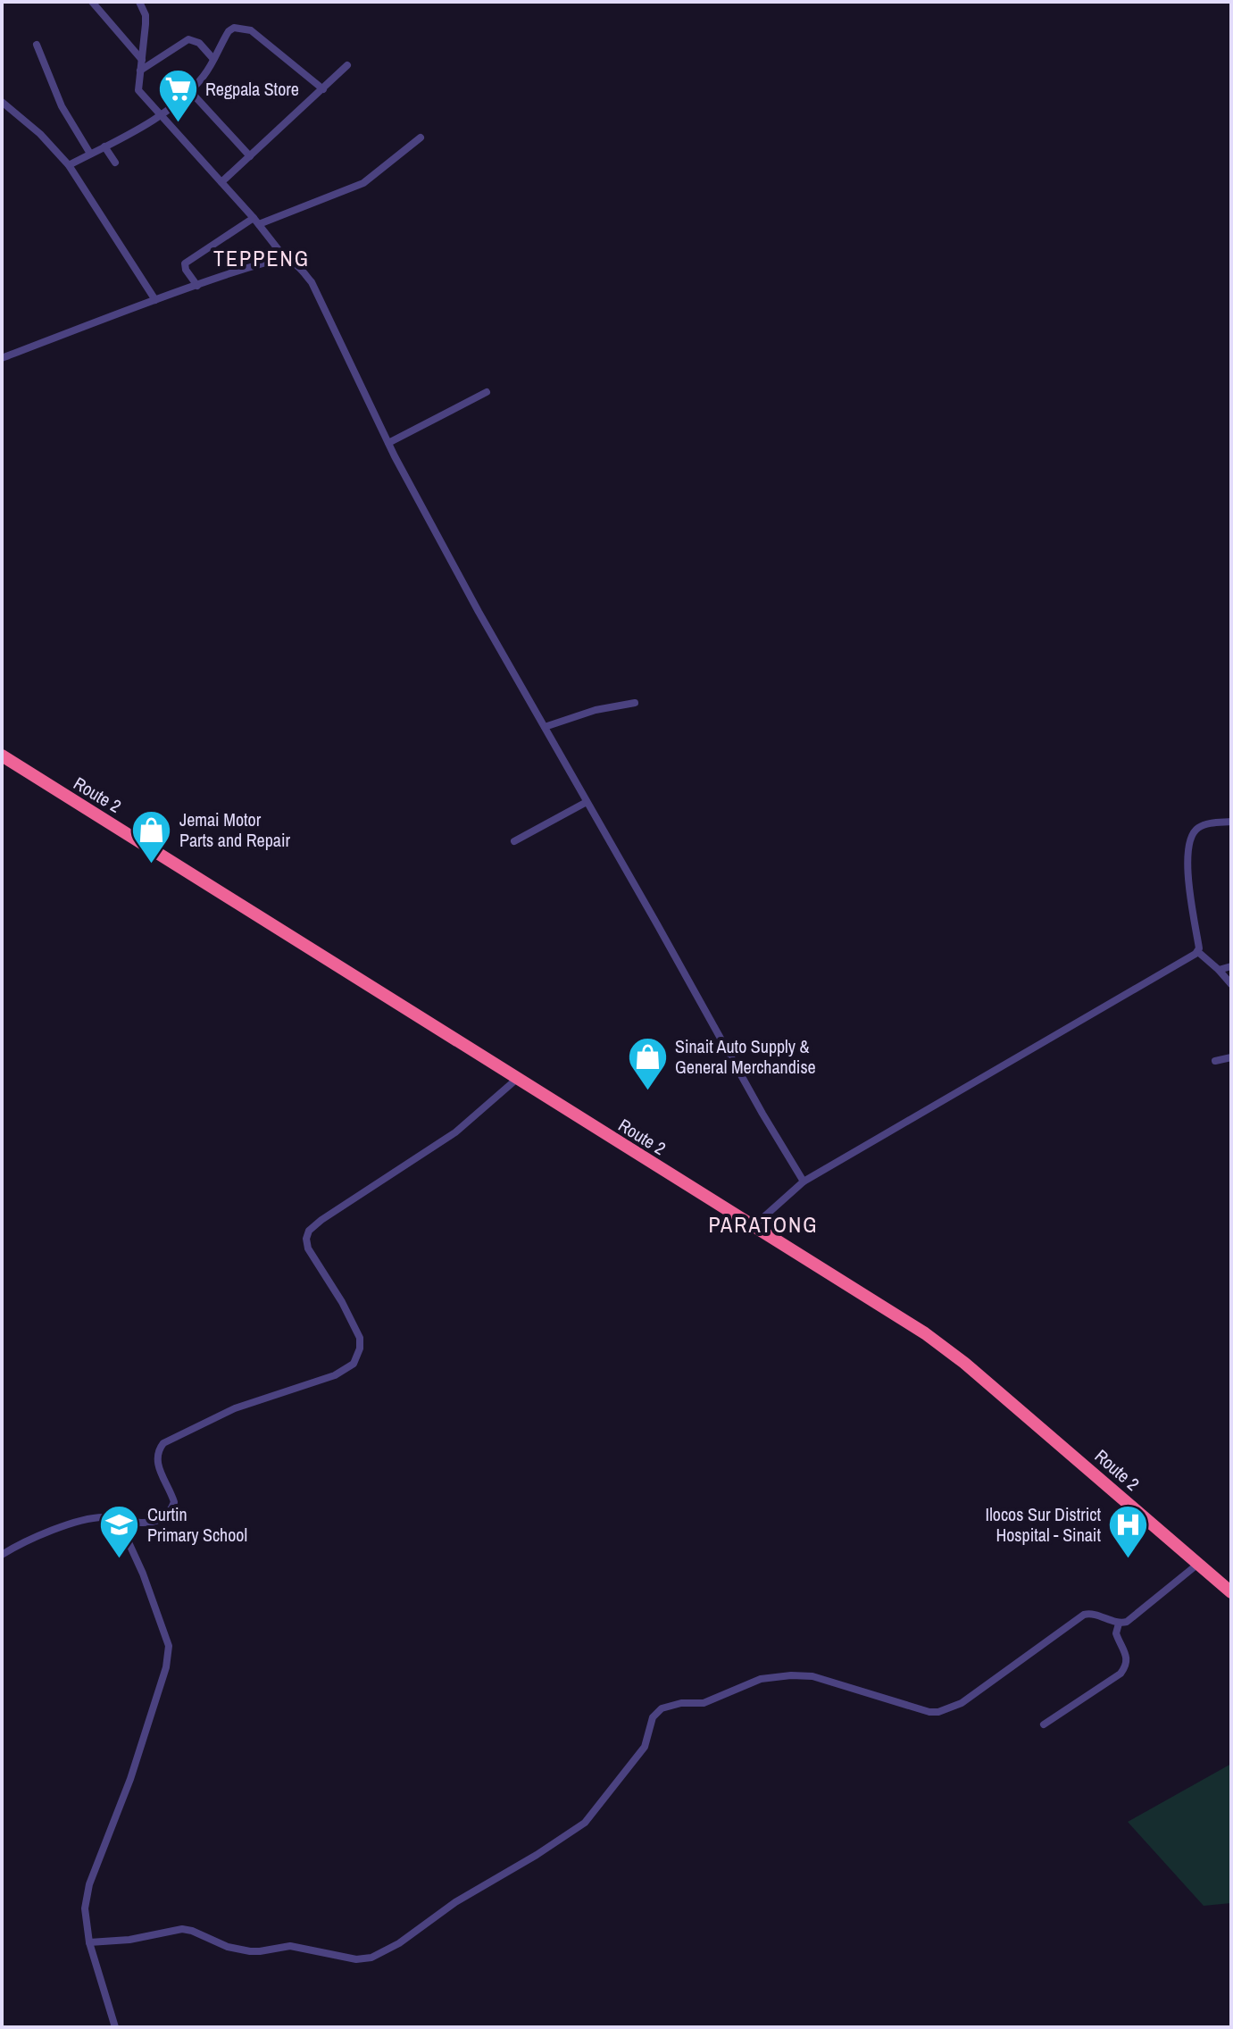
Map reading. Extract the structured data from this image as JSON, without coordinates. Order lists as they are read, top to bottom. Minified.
{"streets":{"highway":["Route 2"]},"districts":["TEPPENG","PARATONG"],"places":{"supermarket":["Regpala Store"],"shop":["Jemai Motor Parts and Repair","Sinait Auto Supply & General Merchandise"],"school or university":["Curtin Primary School"],"hospital":["Ilocos Sur District Hospital - Sinait"]}}
